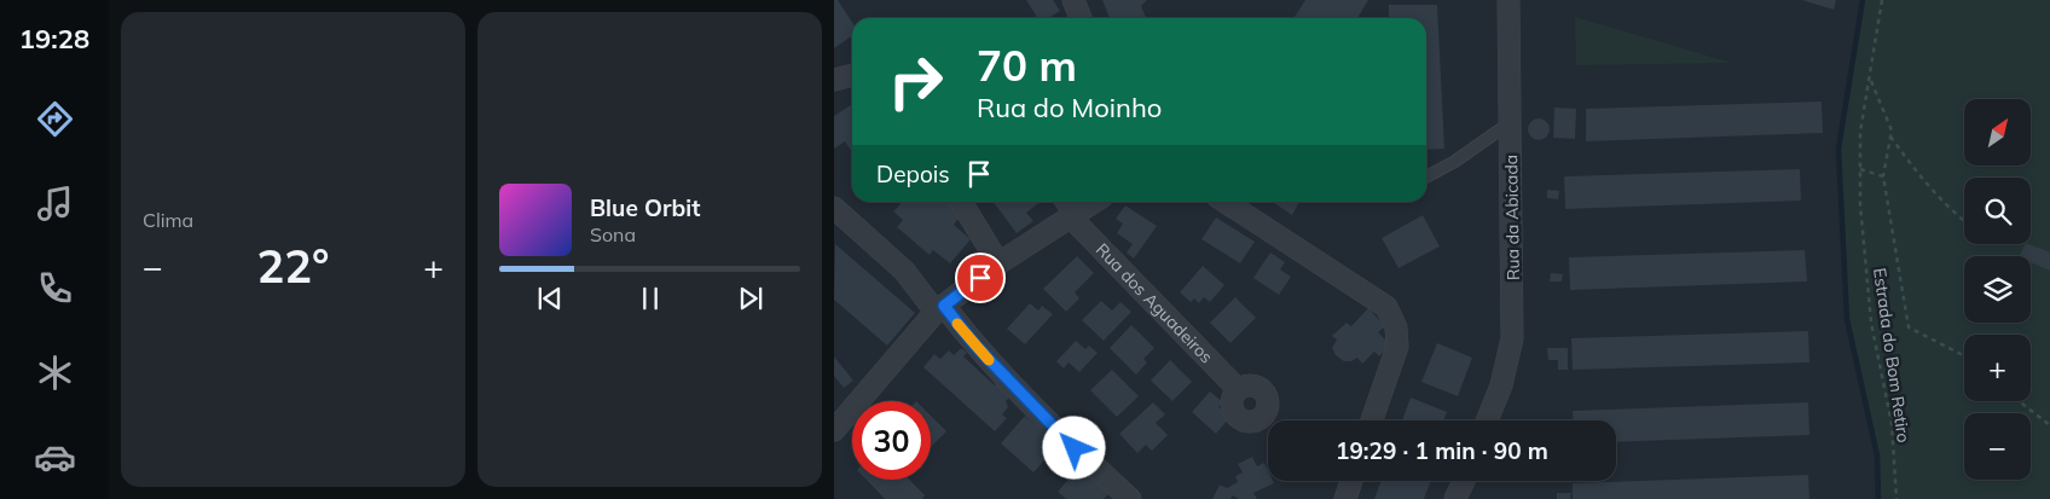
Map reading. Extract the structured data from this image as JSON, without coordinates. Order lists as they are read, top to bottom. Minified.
{"streets":{"street":["Rua da Abicada","Rua dos Aguadeiros"],"path":["Estrada do Bom Retiro"]},"north":"top right","page":{"tabs":"19:28","tile":"Clima","turn":["70 m","Rua do Moinho"],"map_buttons":["+","−"],"then":"Depois","song":["Blue Orbit","Sona"],"heat":["−","22°","+"],"limit":"30","trip":"19:29 · 1 min · 90 m"}}
